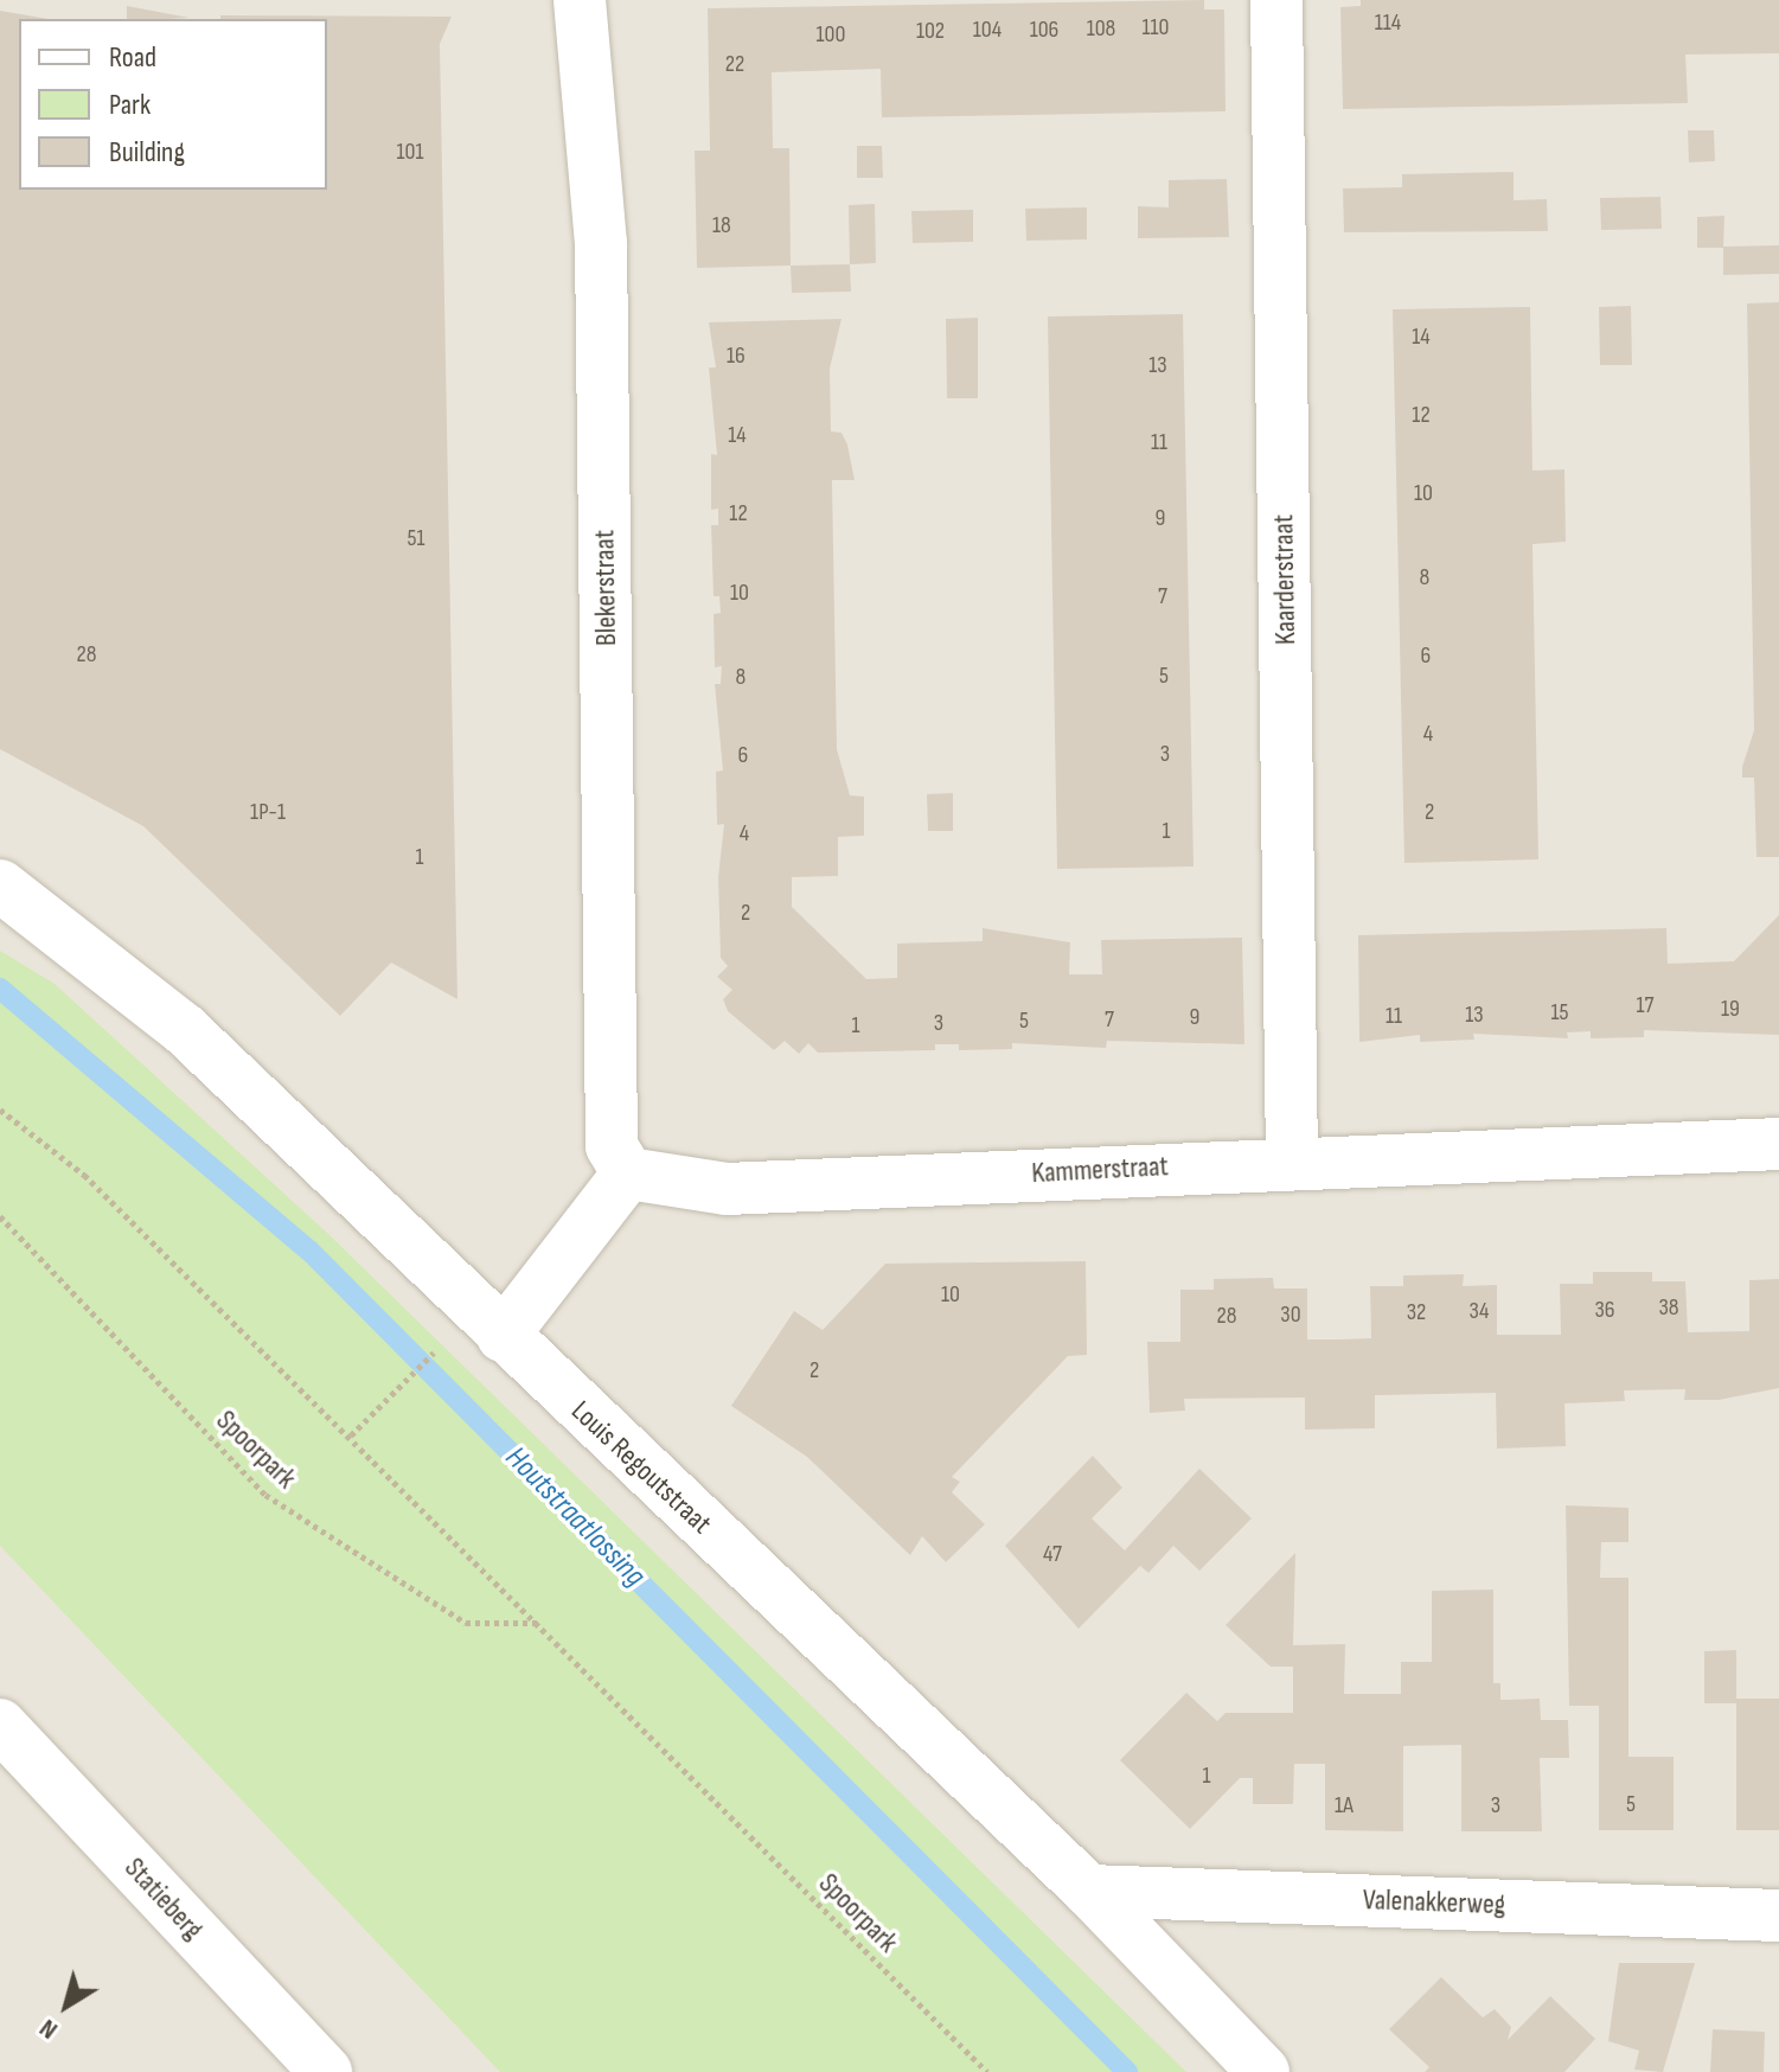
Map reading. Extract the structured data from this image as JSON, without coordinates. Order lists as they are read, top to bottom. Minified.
{"streets":{"street":["Kaarderstraat","Blekerstraat","Kammerstraat","Louis Regoutstraat","Statieberg","Valenakkerweg"],"path":["Spoorpark"]},"crossings":[["Kaarderstraat","Kammerstraat"],["Blekerstraat","Kammerstraat"],["Louis Regoutstraat","Valenakkerweg"]],"water":["Houtstraatlossing"],"house_numbers":["114","110","108","104","106","102","100","22","101","18","14","16","13","12","14","11","10","12","9","51","8","10","7","28","6","5","8","4","3","6","1P-1","2","1","4","1","2","17","19","15","13","11","9","7","5","3","1","10","38","36","34","32","30","28","2","47","1","5","1A","3"],"legend":["Road","Park","Building"],"north":"bottom left"}
